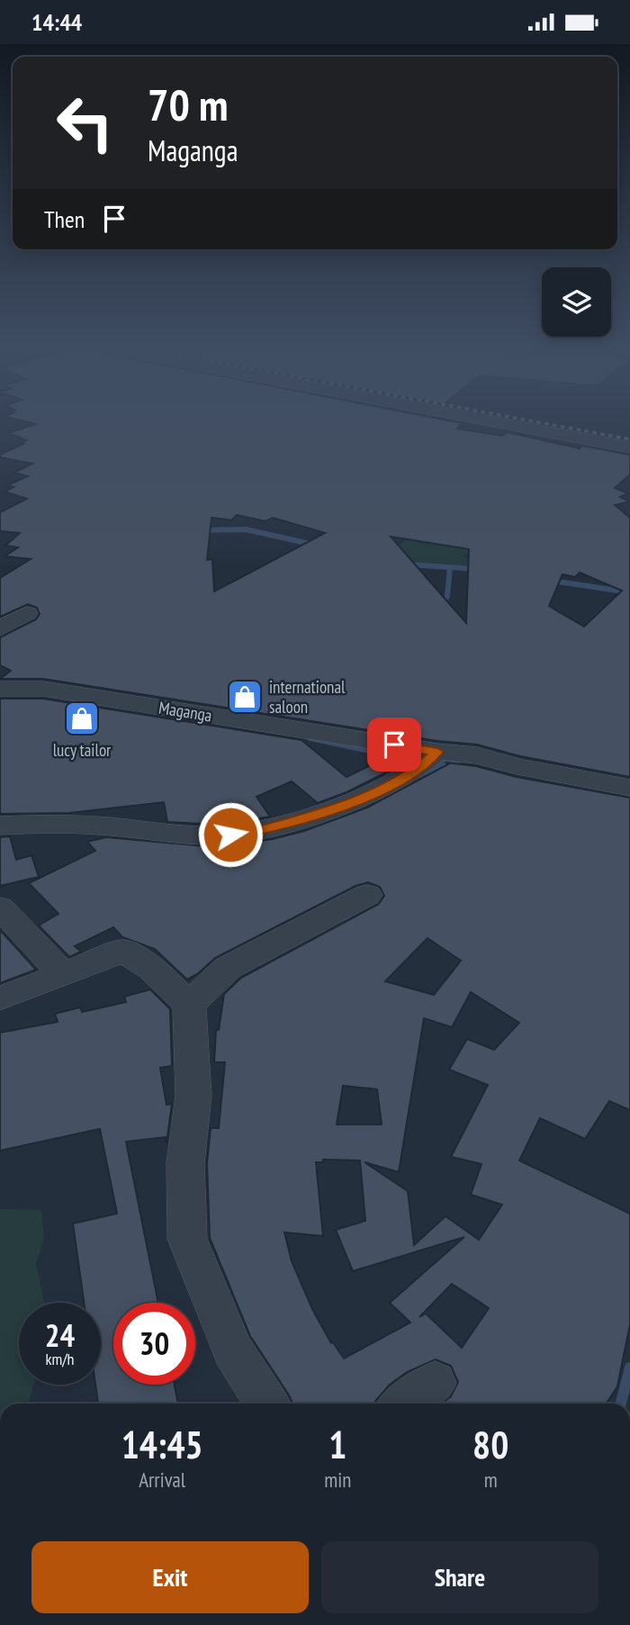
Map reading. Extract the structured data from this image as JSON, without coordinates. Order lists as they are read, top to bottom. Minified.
{"streets":{"street":["Maganga"]},"places":{"shop":["international saloon","lucy tailor"]},"page":{"status":"14:44","turn":["70 m","Maganga"],"then":"Then","speed":"24 km/h","limit":"30","eta":["14:45","Arrival","1","min","80","m"],"buttons":["Exit","Share"]}}
